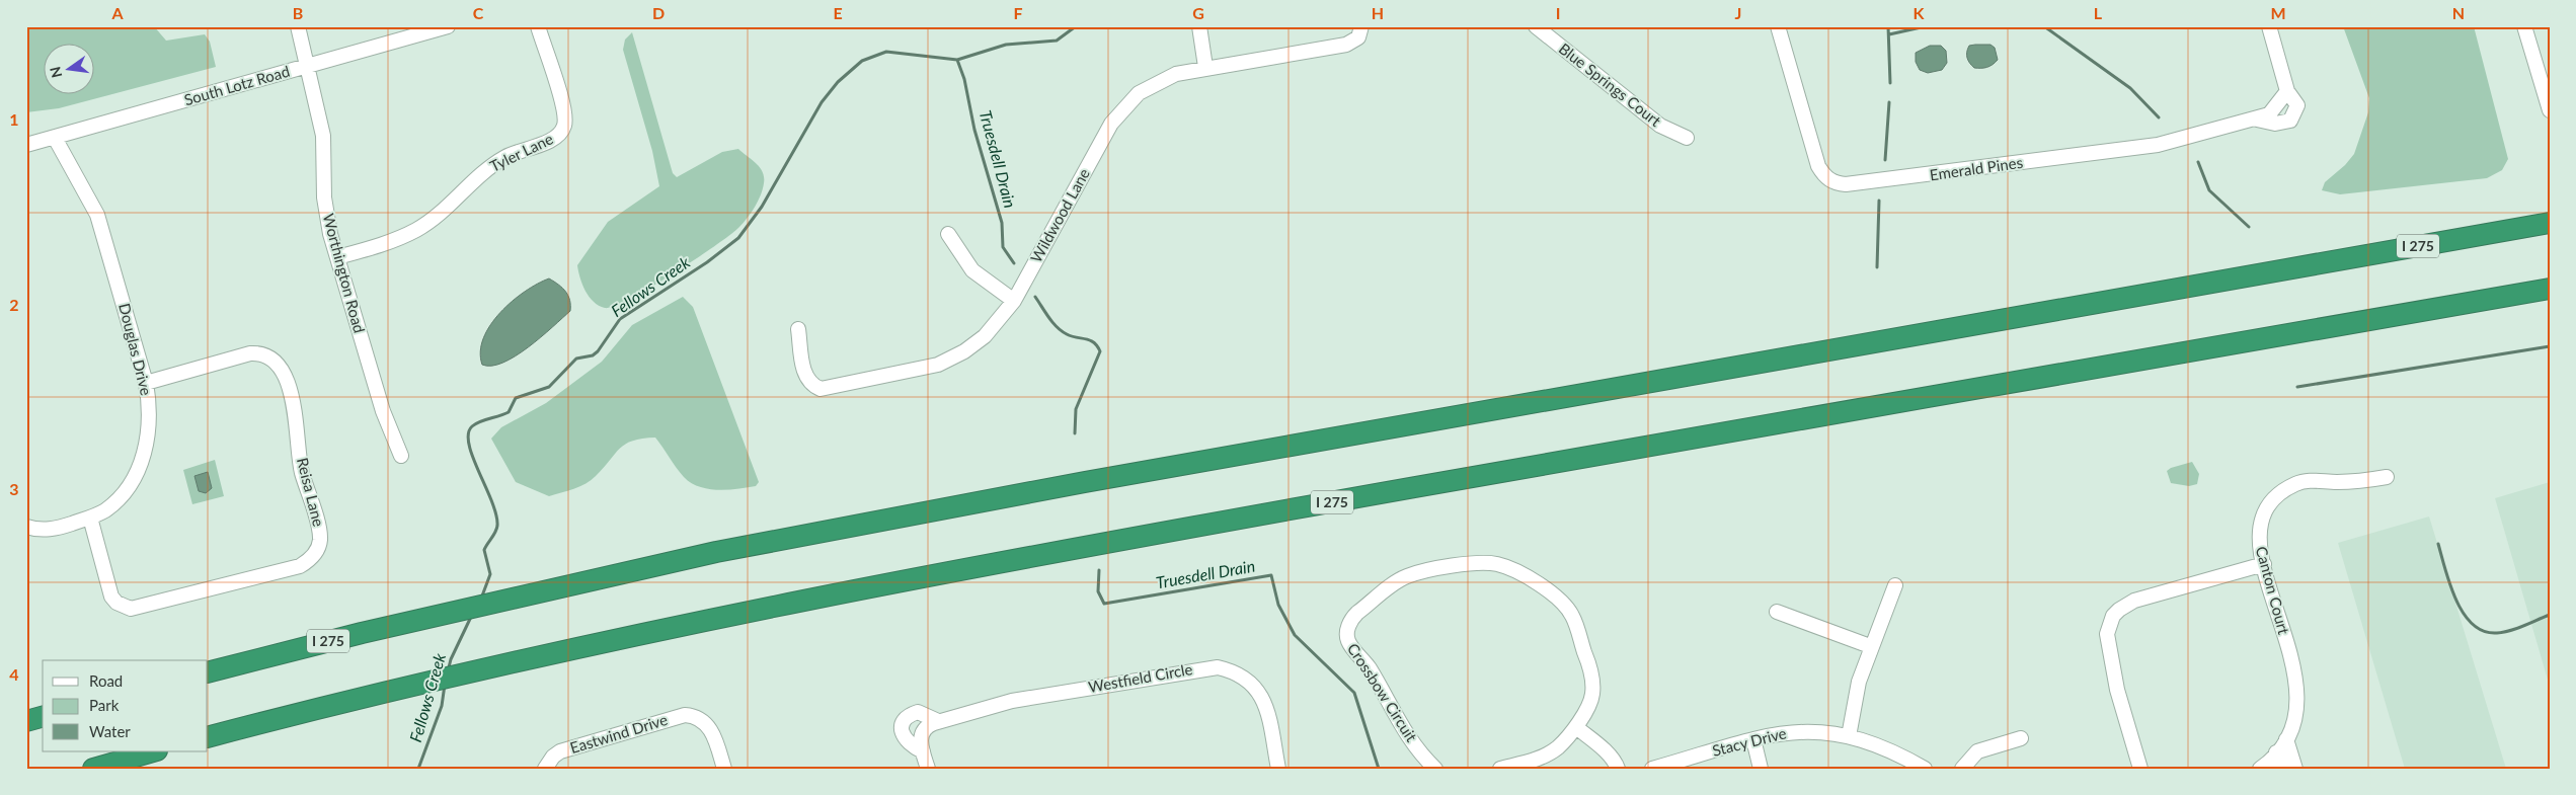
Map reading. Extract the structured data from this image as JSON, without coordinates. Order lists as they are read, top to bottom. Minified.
{"streets":{"highway":["I 275"],"street":["Blue Springs Court","South Lotz Road","Tyler Lane","Emerald Pines","Wildwood Lane","Worthington Road","Douglas Drive","Reisa Lane","Canton Court","Westfield Circle","Crossbow Circuit","Eastwind Drive","Stacy Drive"]},"crossings":[["South Lotz Road","Worthington Road"],["South Lotz Road","Douglas Drive"],["Tyler Lane","Worthington Road"],["Douglas Drive","Reisa Lane"]],"water":["Truesdell Drain","Fellows Creek"],"legend":["Road","Park","Water"],"north":"left","grid":{"columns":["A","B","C","D","E","F","G","H","I","J","K","L","M","N"],"rows":["1","2","3","4"]}}
